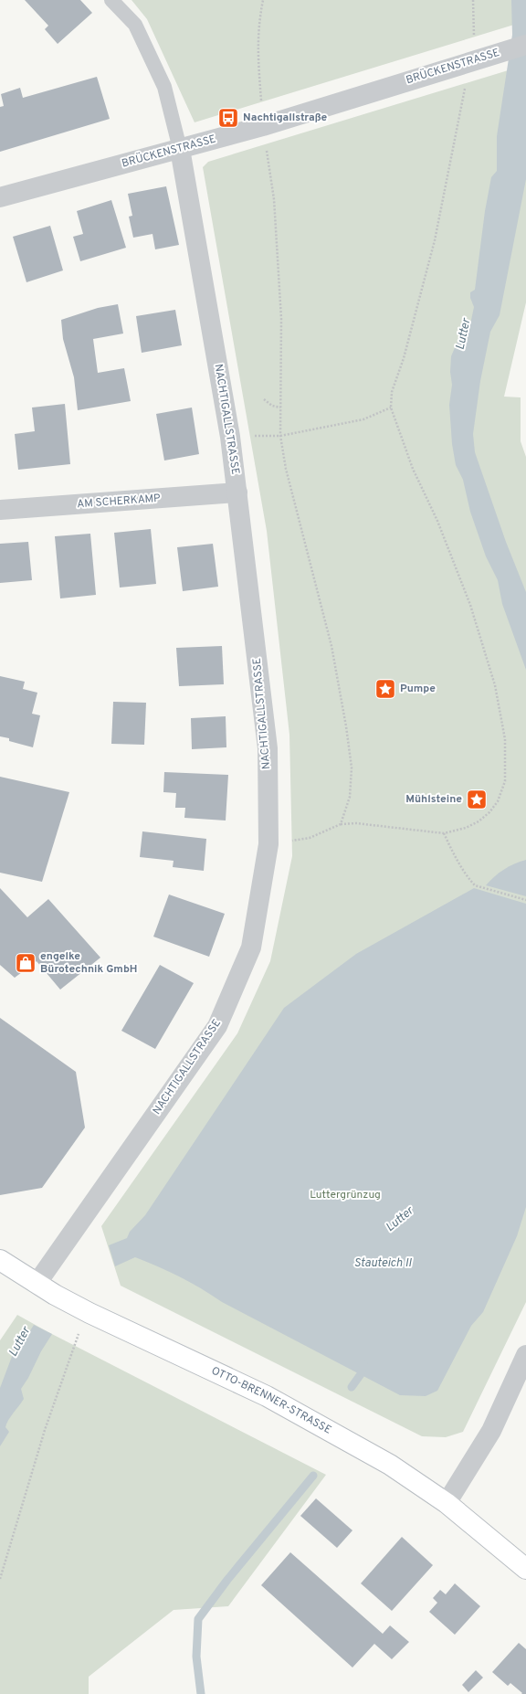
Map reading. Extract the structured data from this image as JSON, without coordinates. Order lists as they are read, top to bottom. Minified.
{"streets":{"street":["BRÜCKENSTRASSE","NACHTIGALLSTRASSE","AM SCHERKAMP","OTTO-BRENNER-STRASSE"]},"crossings":[["BRÜCKENSTRASSE","NACHTIGALLSTRASSE"],["NACHTIGALLSTRASSE","AM SCHERKAMP"],["NACHTIGALLSTRASSE","OTTO-BRENNER-STRASSE"]],"water":["Lutter","Stauteich II"],"parks":["Luttergrünzug"],"places":{"bus stop":["Nachtigallstraße"],"place":["Pumpe","Mühlsteine"],"shop":["engelke Bürotechnik GmbH"]}}
